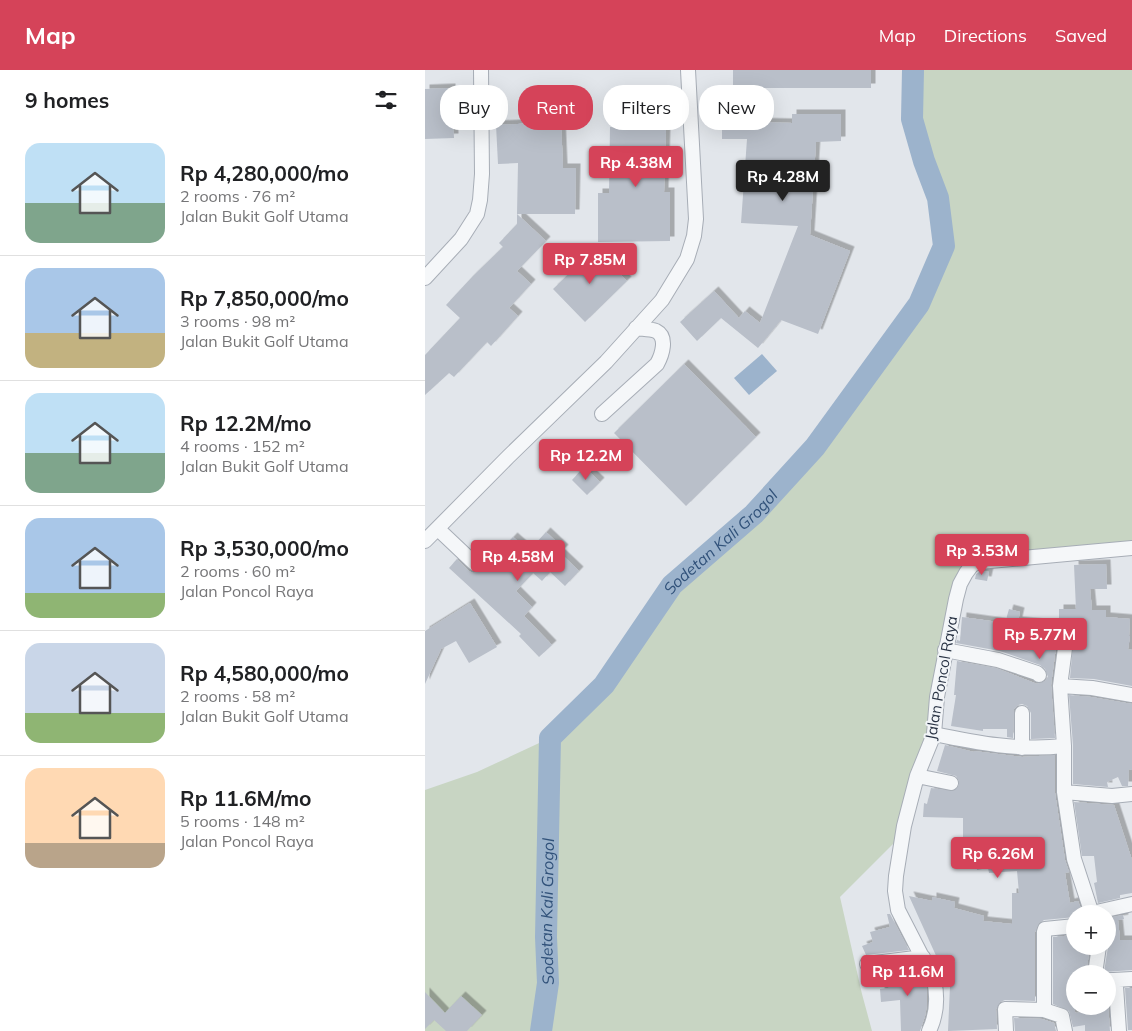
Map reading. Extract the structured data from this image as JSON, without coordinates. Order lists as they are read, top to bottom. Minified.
{"streets":{"street":["Jalan Poncol Raya"]},"water":["Sodetan Kali Grogol"],"page":{"header":"Map","nav":["Map","Directions","Saved"],"heading":"9 homes","chip":["Buy","Rent","Filters","New"],"list":[{"name":"Rp 4,280,000/mo","note":"2 rooms · 76 m² · Jalan Bukit Golf Utama"},{"name":"Rp 7,850,000/mo","note":"3 rooms · 98 m² · Jalan Bukit Golf Utama"},{"name":"Rp 12.2M/mo","note":"4 rooms · 152 m² · Jalan Bukit Golf Utama"},{"name":"Rp 3,530,000/mo","note":"2 rooms · 60 m² · Jalan Poncol Raya"},{"name":"Rp 4,580,000/mo","note":"2 rooms · 58 m² · Jalan Bukit Golf Utama"},{"name":"Rp 11.6M/mo","note":"5 rooms · 148 m² · Jalan Poncol Raya"}],"price":["Rp 4.38M","Rp 4.28M","Rp 7.85M","Rp 12.2M","Rp 3.53M","Rp 4.58M","Rp 5.77M","Rp 6.26M","Rp 11.6M"],"map_buttons":["+","−"]}}
